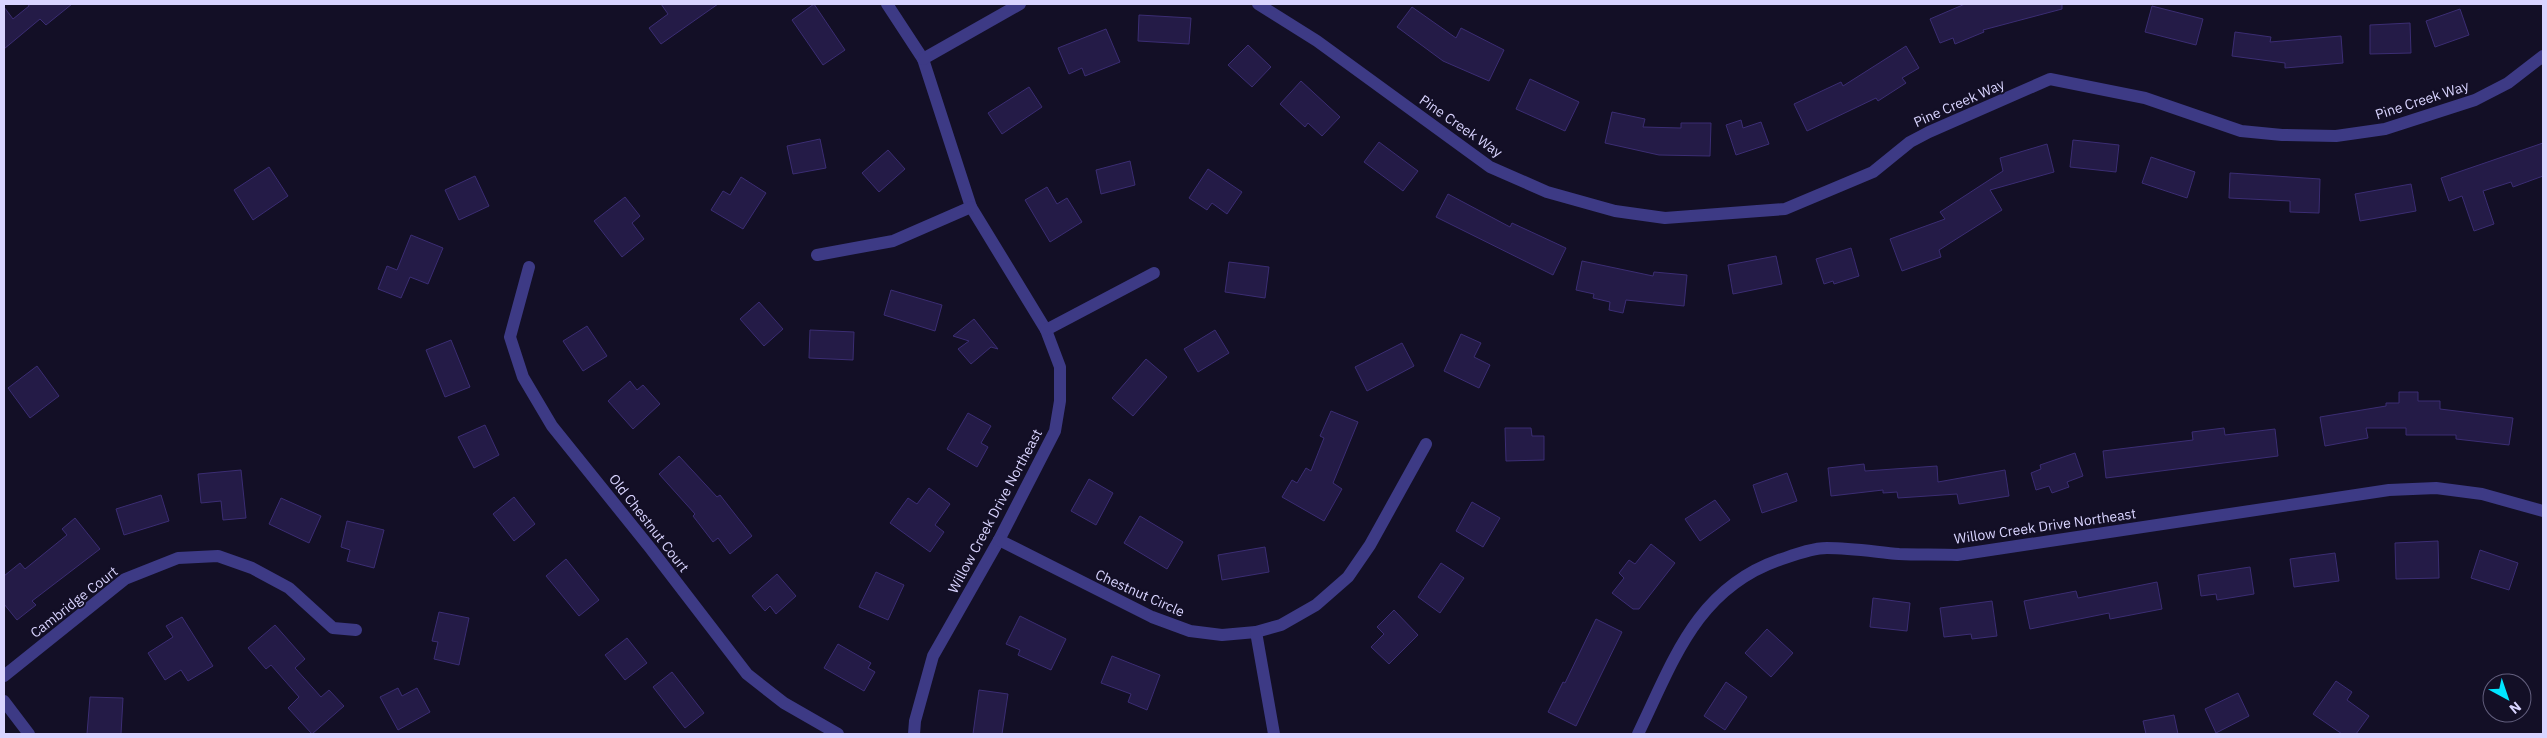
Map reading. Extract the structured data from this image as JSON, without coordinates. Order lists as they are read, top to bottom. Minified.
{"streets":{"street":["Pine Creek Way","Willow Creek Drive Northeast","Old Chestnut Court","Chestnut Circle","Cambridge Court"]},"crossings":[["Willow Creek Drive Northeast","Chestnut Circle"]],"north":"bottom right"}
